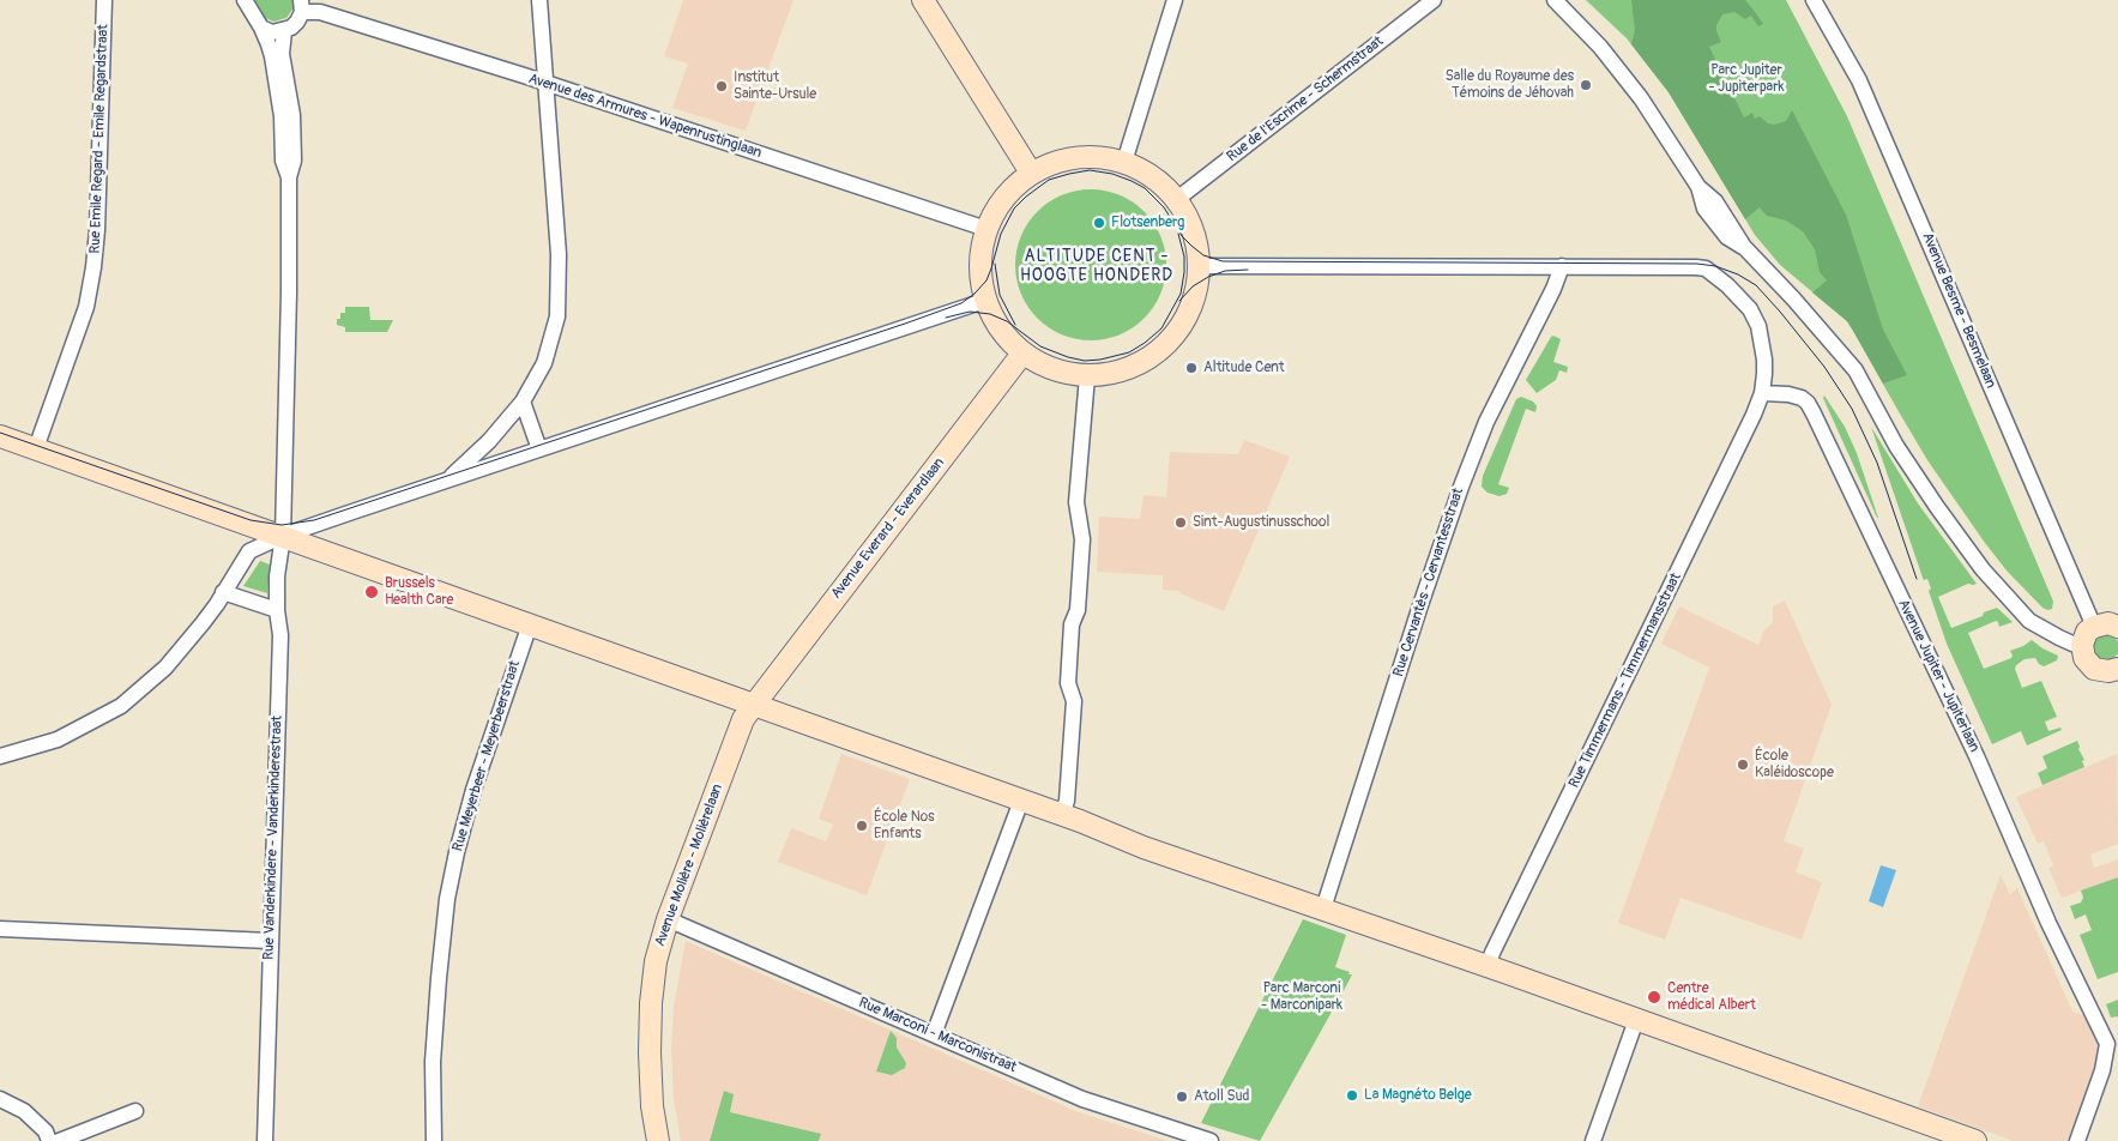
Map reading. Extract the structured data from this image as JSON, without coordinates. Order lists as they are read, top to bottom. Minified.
{"streets":{"main road":["Avenue Everard - Everardlaan","Avenue Molière - Molièrelaan"],"street":["Rue de l'Escrime - Schermstraat","Avenue des Armures - Wapenrustinglaan","Rue Emile Regard - Emile Regardstraat","Avenue Besme - Besmelaan","Rue Cervantès - Cervantesstraat","Avenue Jupiter - Jupiterlaan","Rue Timmermans - Timmermansstraat","Rue Meyerbeer - Meyerbeerstraat","Rue Vanderkindere - Vanderkinderestraat","Rue Marconi - Marconistraat"]},"crossings":[["Avenue Everard - Everardlaan","Avenue Molière - Molièrelaan"],["Avenue Jupiter - Jupiterlaan","Rue Timmermans - Timmermansstraat"],["Avenue Molière - Molièrelaan","Rue Marconi - Marconistraat"]],"districts":["ALTITUDE CENT - HOOGTE HONDERD"],"parks":["Parc Jupiter - Jupiterpark","Parc Marconi - Marconipark"],"places":["Salle du Royaume des Témoins de Jéhovah","Institut Sainte-Ursule","Flotsenberg","Altitude Cent","Sint-Augustinusschool","Brussels Health Care","École Kaléidoscope","École Nos Enfants","Centre médical Albert","La Magnéto Belge","Atoll Sud"]}
